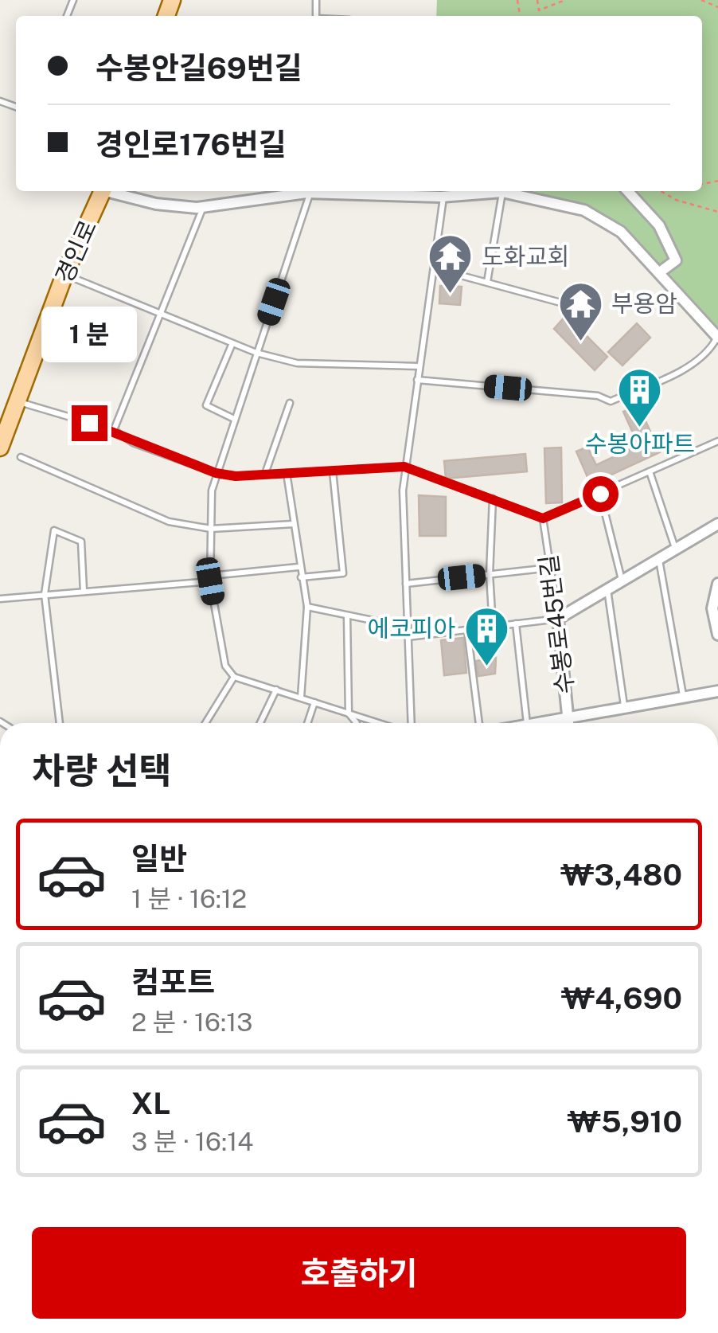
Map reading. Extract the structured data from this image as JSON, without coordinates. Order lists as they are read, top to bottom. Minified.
{"streets":{"main road":["경인로"],"street":["수봉로45번길"]},"places":{"temple":["도화교회","부용암"],"building":["수봉아파트","에코피아"]},"page":{"banner":["수봉안길69번길","경인로176번길"],"bubble":"1 분","heading":"차량 선택","list":[{"name":"일반","note":"1 분 · 16:12","value":"₩3,480"},{"name":"컴포트","note":"2 분 · 16:13","value":"₩4,690"},{"name":"XL","note":"3 분 · 16:14","value":"₩5,910"}],"buttons":"호출하기"}}
